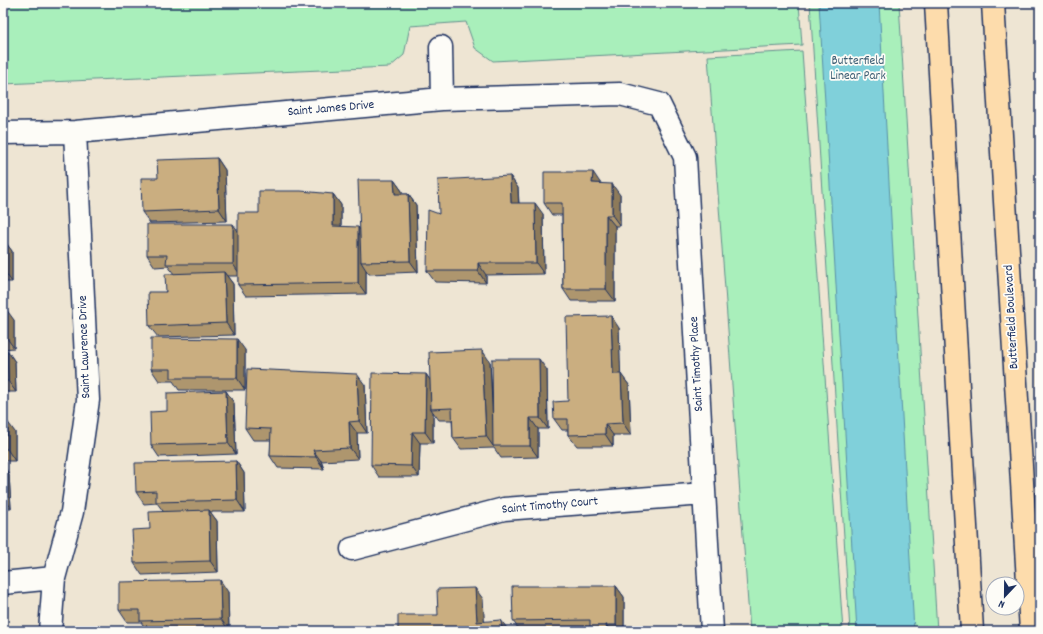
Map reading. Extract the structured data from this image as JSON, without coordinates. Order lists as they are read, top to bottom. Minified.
{"streets":{"main road":["Butterfield Boulevard"],"street":["Saint James Drive","Saint Lawrence Drive","Saint Timothy Place","Saint Timothy Court"]},"crossings":[["Saint James Drive","Saint Lawrence Drive"],["Saint James Drive","Saint Timothy Place"],["Saint Timothy Place","Saint Timothy Court"]],"parks":["Butterfield Linear Park"],"north":"bottom"}
